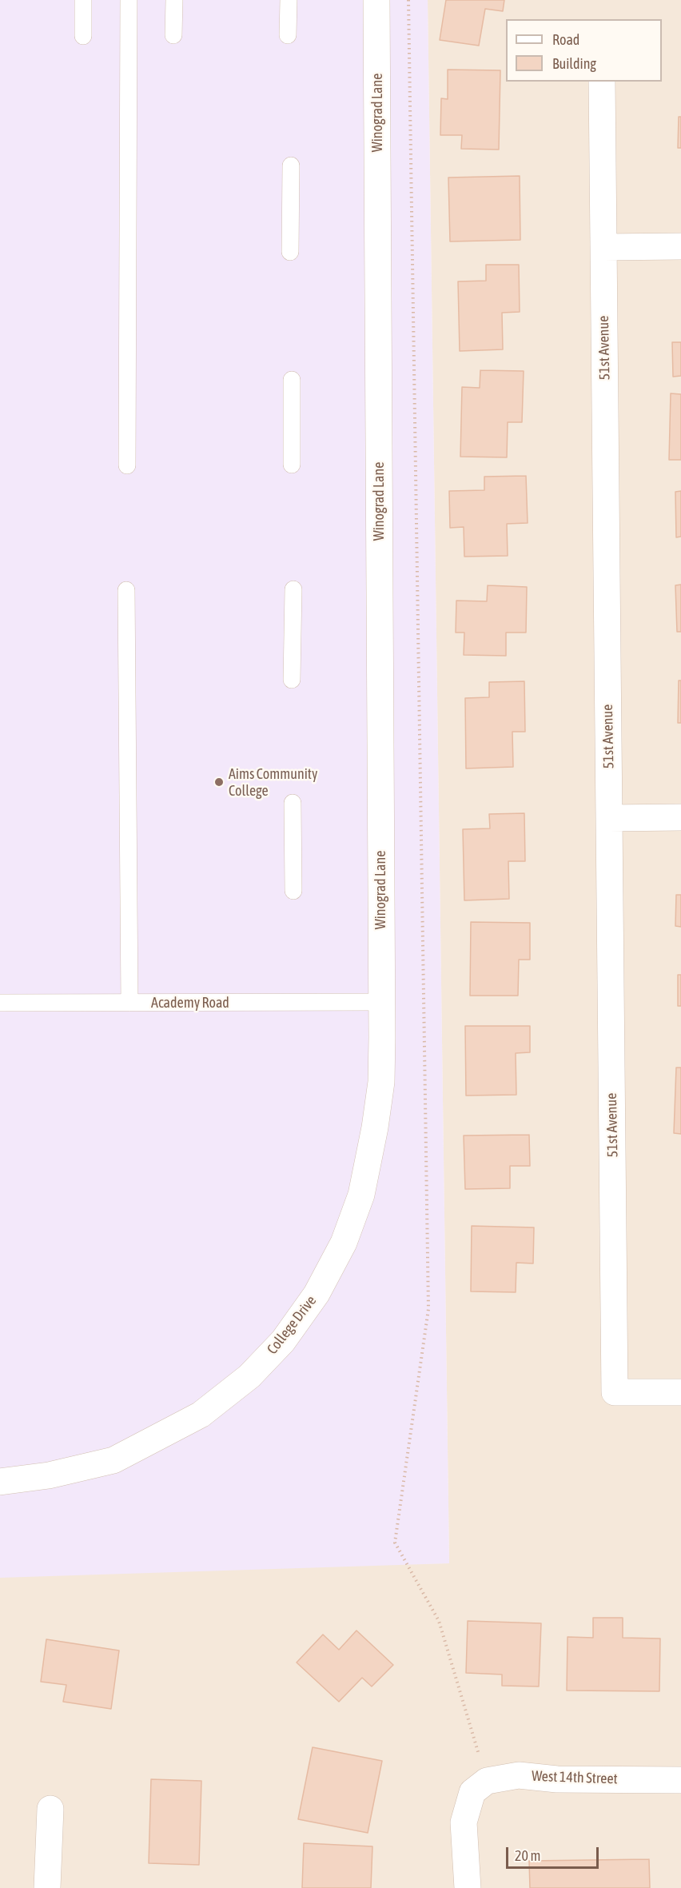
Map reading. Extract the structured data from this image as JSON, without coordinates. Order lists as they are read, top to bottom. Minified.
{"streets":{"street":["Winograd Lane","51st Avenue","College Drive","West 14th Street"],"lane":["Academy Road"]},"crossings":[["Winograd Lane","Academy Road"],["Winograd Lane","College Drive"],["Academy Road","College Drive"]],"places":["Aims Community College"],"legend":["Road","Building"],"scale_bar":"20 m"}
